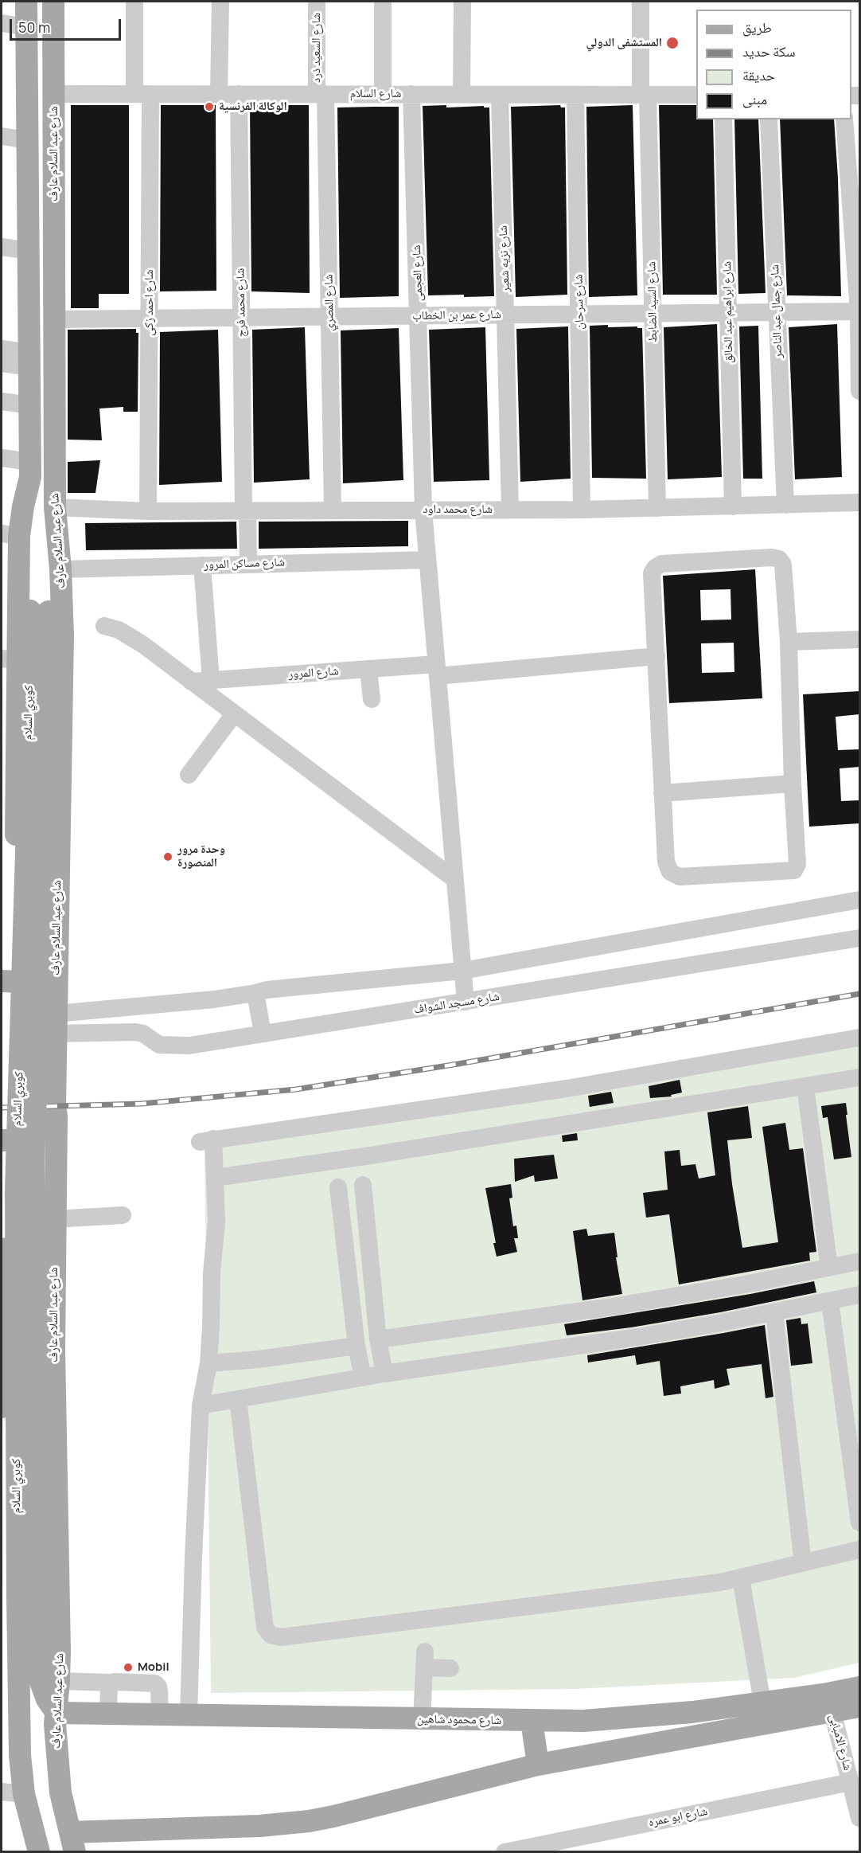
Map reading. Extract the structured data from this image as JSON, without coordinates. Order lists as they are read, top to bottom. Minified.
{"streets":{"main road":["شارع عبد السلام عارف","كوبري السلام","شارع محمود شاهين"],"street":["شارع السعيد ذرد","شارع السلام","شارع نزيه شعير","شارع العجمى","شارع سرحان","شارع السيد الضابط","شارع احمد زكى","شارع محمد فرج","شارع المصري","شارع جمال عبد الناصر","شارع ابراهيم عبد الخالق","شارع عمر بن الخطاب","شارع محمد داود","شارع مساكن المرور","شارع المرور","شارع مسجد الشواف","شارع الامبابى","شارع ابو عمره"]},"crossings":[["شارع السعيد ذرد","شارع السلام"],["شارع السعيد ذرد","شارع المصري"],["شارع السلام","شارع عبد السلام عارف"],["شارع السلام","شارع نزيه شعير"],["شارع السلام","شارع العجمى"],["شارع السلام","شارع سرحان"],["شارع السلام","شارع السيد الضابط"],["شارع السلام","شارع احمد زكى"],["شارع السلام","شارع محمد فرج"],["شارع السلام","شارع المصري"],["شارع عبد السلام عارف","شارع عمر بن الخطاب"],["شارع عبد السلام عارف","شارع محمد داود"],["شارع عبد السلام عارف","شارع مساكن المرور"],["شارع عبد السلام عارف","كوبري السلام"],["شارع عبد السلام عارف","شارع مسجد الشواف"],["شارع عبد السلام عارف","شارع محمود شاهين"],["شارع نزيه شعير","شارع عمر بن الخطاب"],["شارع نزيه شعير","شارع محمد داود"],["شارع العجمى","شارع عمر بن الخطاب"],["شارع العجمى","شارع محمد داود"],["شارع العجمى","شارع مساكن المرور"],["شارع العجمى","شارع المرور"],["شارع العجمى","شارع مسجد الشواف"],["شارع سرحان","شارع عمر بن الخطاب"],["شارع سرحان","شارع محمد داود"],["شارع السيد الضابط","شارع عمر بن الخطاب"],["شارع السيد الضابط","شارع محمد داود"],["شارع احمد زكى","شارع عمر بن الخطاب"],["شارع احمد زكى","شارع محمد داود"],["شارع محمد فرج","شارع عمر بن الخطاب"],["شارع محمد فرج","شارع محمد داود"],["شارع محمد فرج","شارع مساكن المرور"],["شارع المصري","شارع عمر بن الخطاب"],["شارع المصري","شارع محمد داود"],["شارع جمال عبد الناصر","شارع عمر بن الخطاب"],["شارع جمال عبد الناصر","شارع محمد داود"],["شارع ابراهيم عبد الخالق","شارع عمر بن الخطاب"],["شارع ابراهيم عبد الخالق","شارع محمد داود"],["شارع محمد داود","كوبري السلام"],["كوبري السلام","شارع محمود شاهين"],["شارع محمود شاهين","شارع الامبابى"],["شارع الامبابى","شارع ابو عمره"]],"places":["المستشفى الدولي","الوكالة الفرنسية","وحدة مرور المنصورة","Mobil"],"legend":["طريق","سكة حديد","حديقة","مبنى"],"scale_bar":"50 m"}
